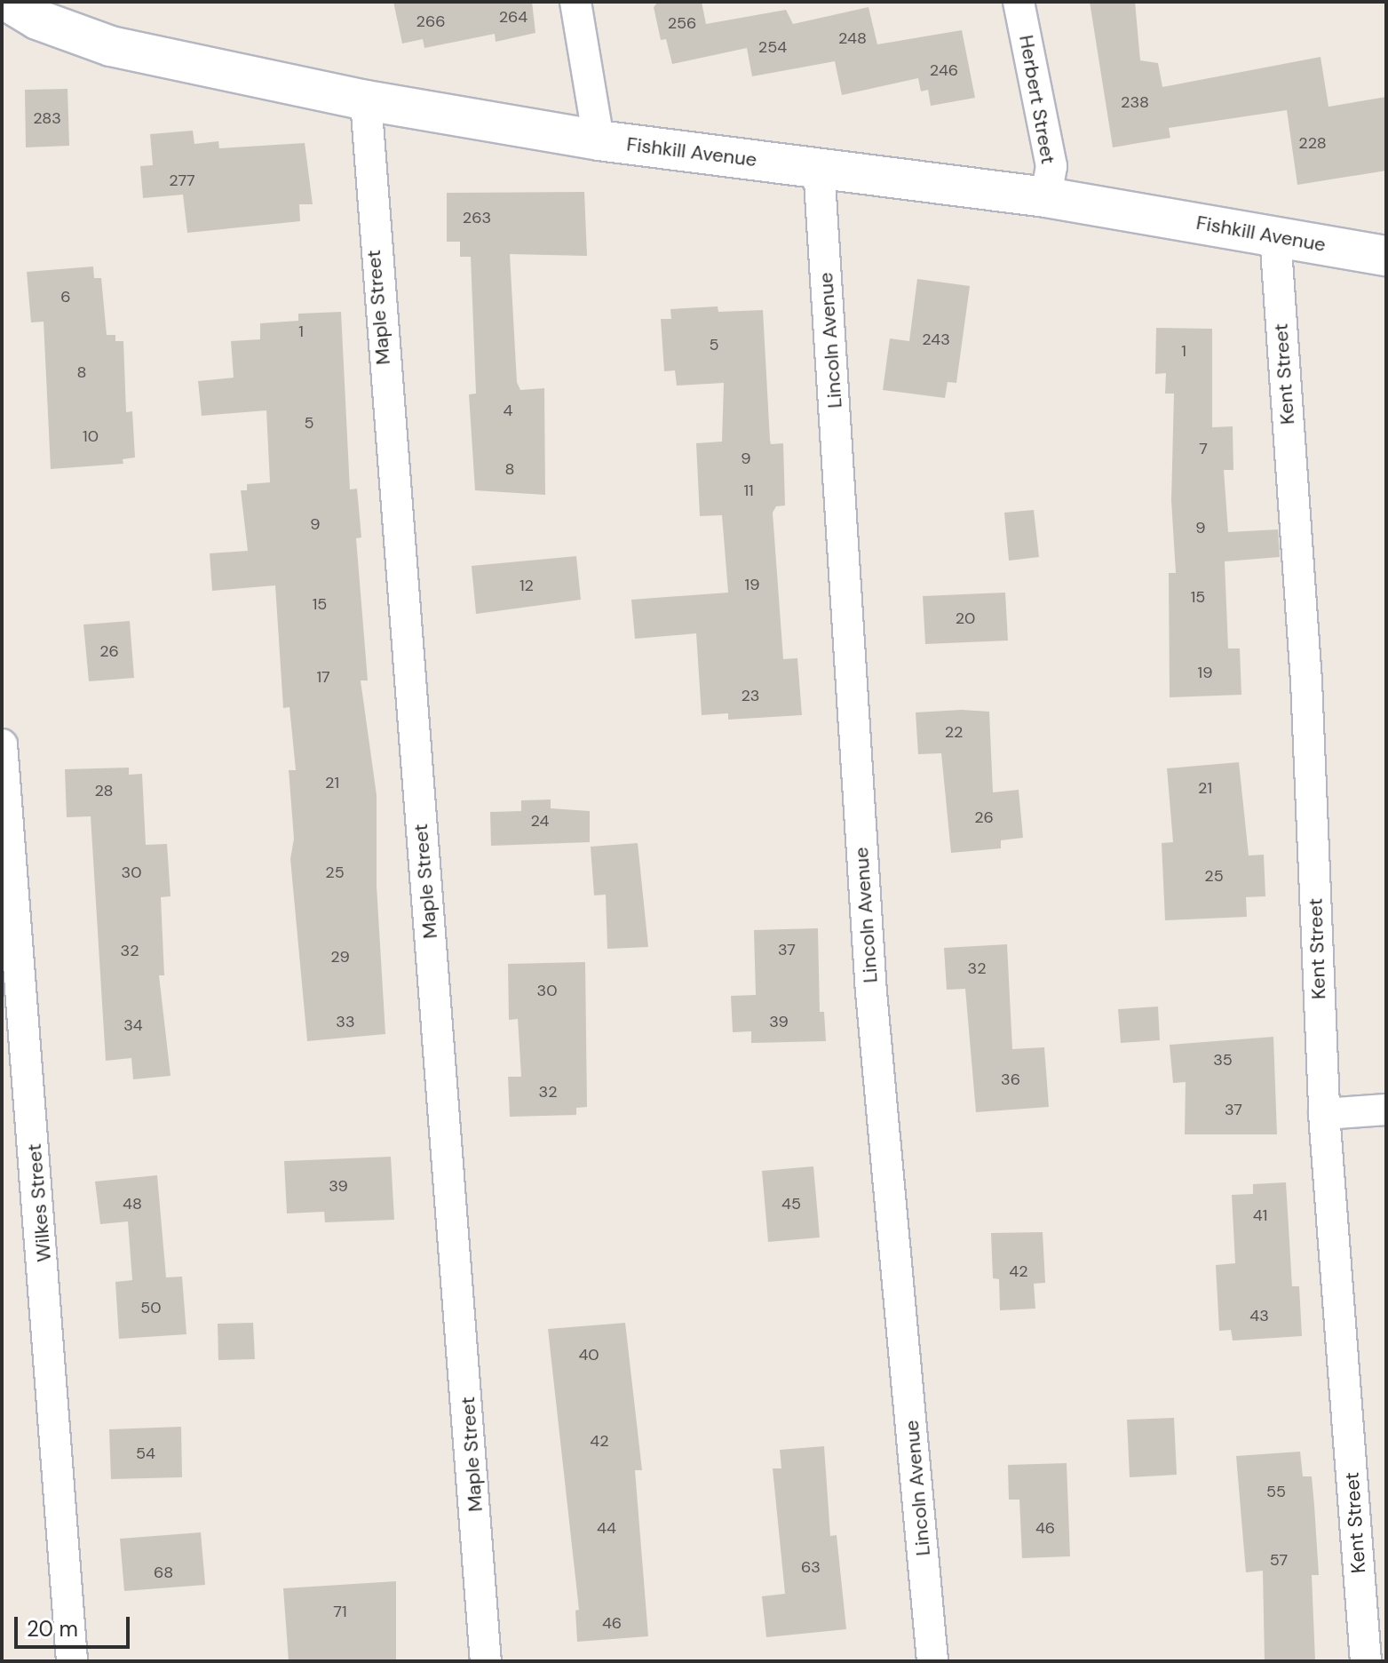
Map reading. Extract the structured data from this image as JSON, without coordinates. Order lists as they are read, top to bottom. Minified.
{"streets":{"main road":["Fishkill Avenue"],"street":["Herbert Street","Maple Street","Lincoln Avenue","Kent Street","Wilkes Street"]},"crossings":[["Herbert Street","Fishkill Avenue"],["Fishkill Avenue","Maple Street"],["Fishkill Avenue","Lincoln Avenue"],["Fishkill Avenue","Kent Street"]],"house_numbers":["264","266","256","248","254","246","238","283","228","277","263","6","1","243","5","1","8","4","5","10","7","9","8","11","9","9","19","12","15","15","20","26","19","17","23","22","21","21","28","26","24","30","25","25","37","32","29","32","30","33","39","34","35","36","32","37","39","48","45","41","42","50","43","40","42","54","55","44","46","57","63","68","71","46"],"scale_bar":"20 m"}
